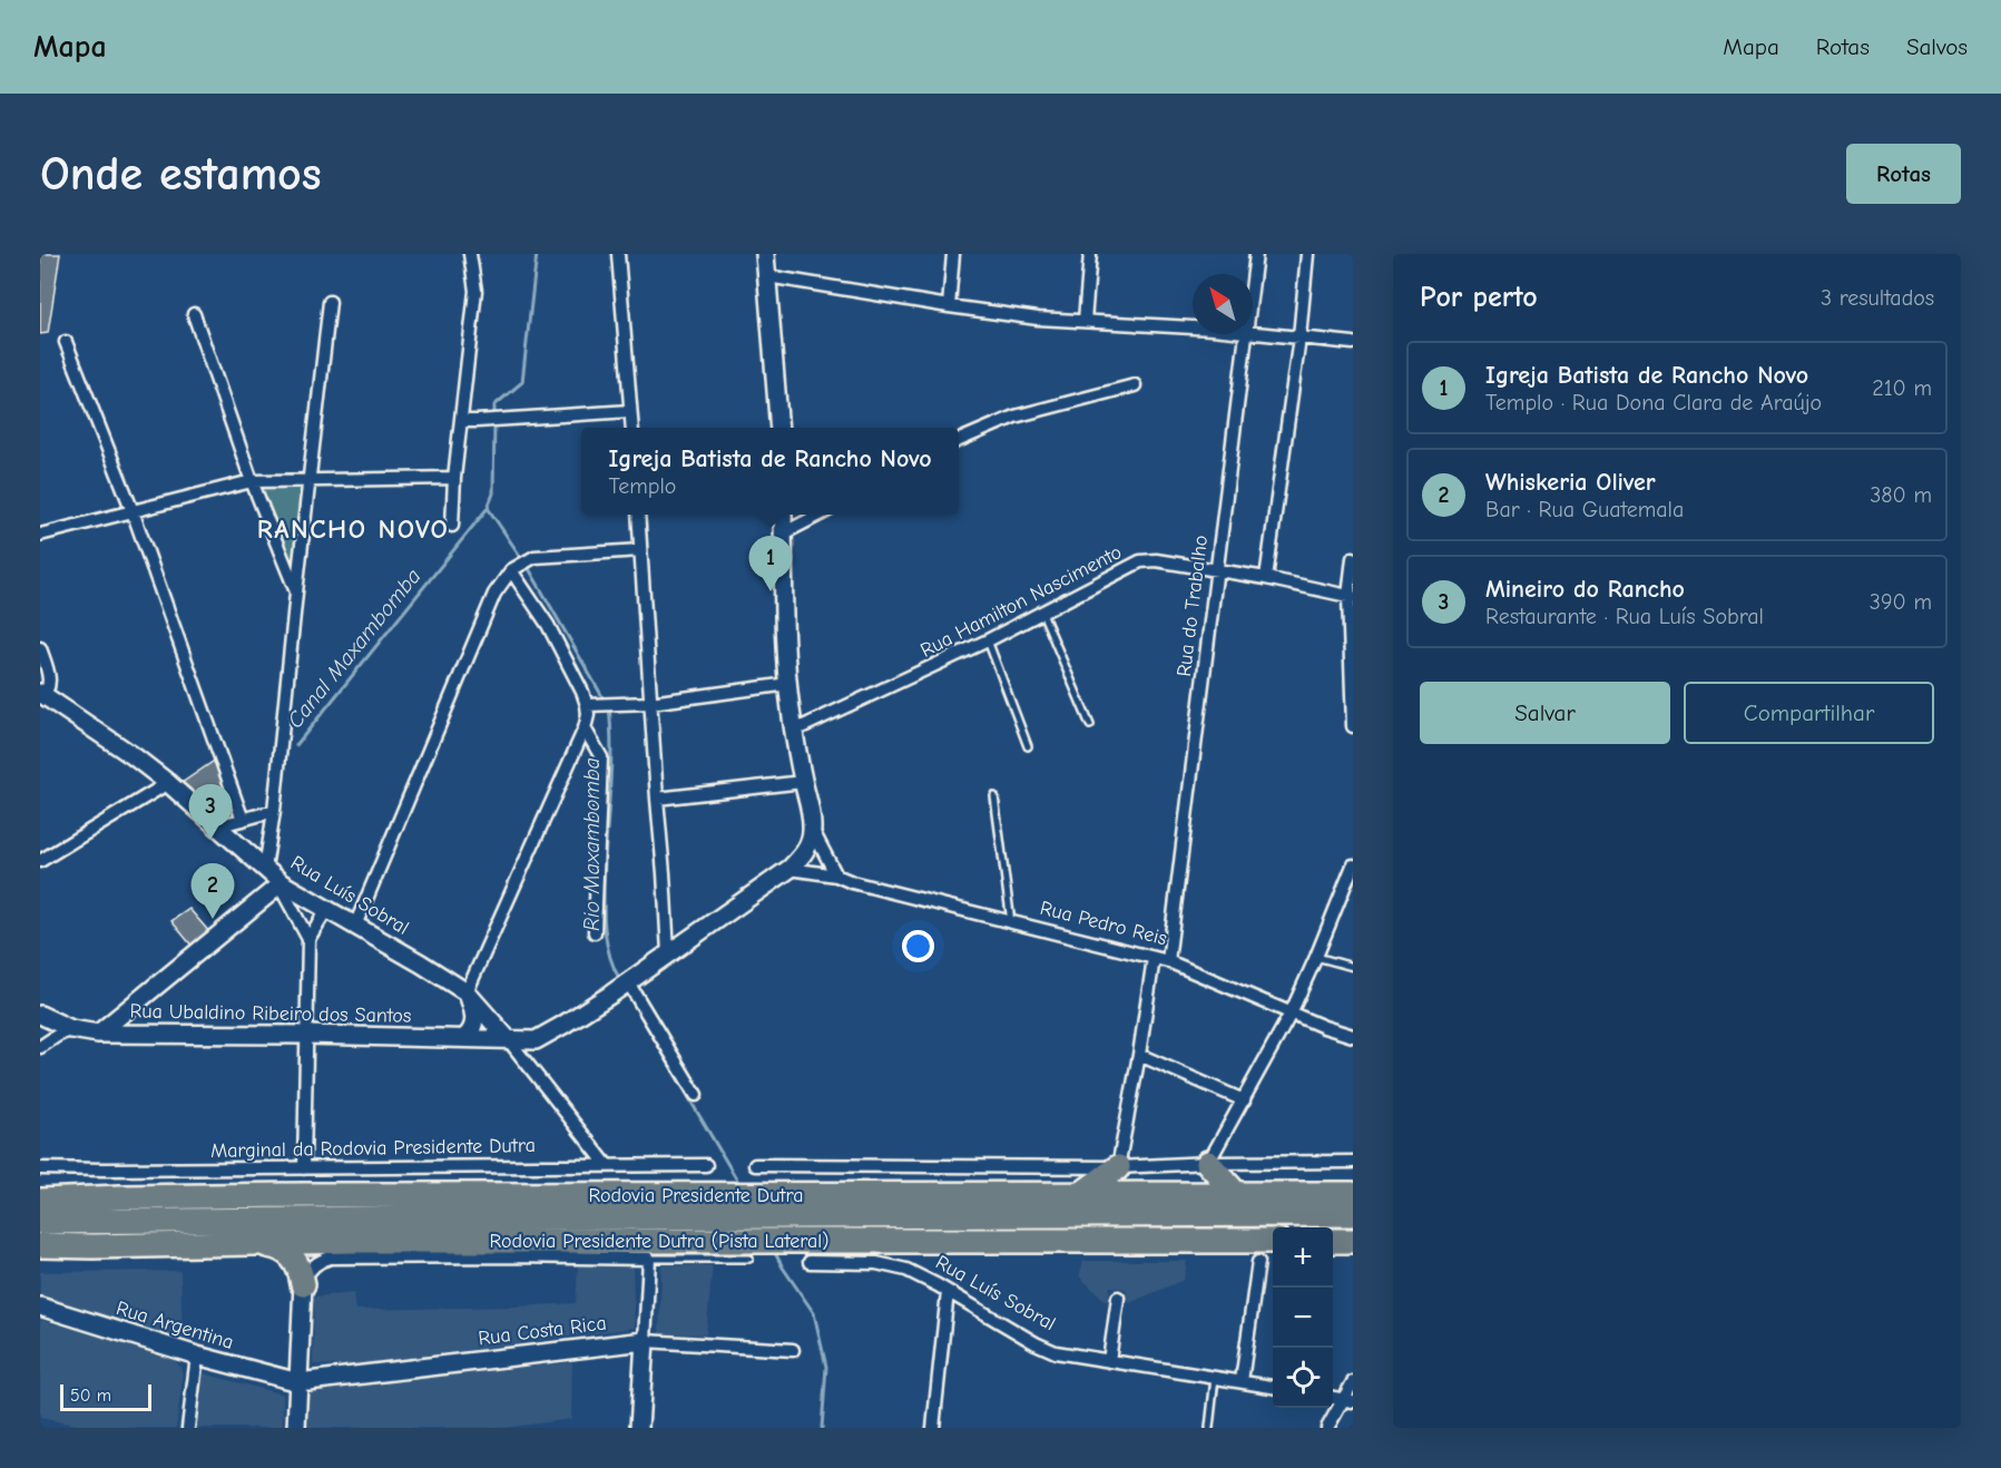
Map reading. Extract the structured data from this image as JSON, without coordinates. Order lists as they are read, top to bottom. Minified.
{"streets":{"highway":["Rodovia Presidente Dutra","Rodovia Presidente Dutra (Pista Lateral)"],"main road":["Rua Luís Sobral","Rua Ubaldino Ribeiro dos Santos","Rua Argentina","Rua Costa Rica"],"street":["Rua Hamilton Nascimento","Rua do Trabalho","Rua Pedro Reis","Marginal da Rodovia Presidente Dutra"]},"crossings":[["Rua Hamilton Nascimento","Rua do Trabalho"],["Rua do Trabalho","Rua Pedro Reis"],["Rua Luís Sobral","Rua Ubaldino Ribeiro dos Santos"],["Rua Luís Sobral","Marginal da Rodovia Presidente Dutra"],["Rua Argentina","Rua Costa Rica"]],"districts":["RANCHO NOVO"],"water":["Canal Maxambomba","Rio Maxambomba"],"scale_bar":"50 m","north":"top left","page":{"header":"Mapa","nav":["Mapa","Rotas","Salvos"],"buttons":["Rotas",["Salvar","Compartilhar"]],"title":"Onde estamos","heading":["Por perto","3 resultados"],"list":[{"mark":"1","name":"Igreja Batista de Rancho Novo","note":"Templo · Rua Dona Clara de Araújo","value":"210 m"},{"mark":"2","name":"Whiskeria Oliver","note":"Bar · Rua Guatemala","value":"380 m"},{"mark":"3","name":"Mineiro do Rancho","note":"Restaurante · Rua Luís Sobral","value":"390 m"}],"popup":["Igreja Batista de Rancho Novo","Templo"],"pins":["1","3","2"],"map_buttons":["+","−"],"scale":"50 m"}}
